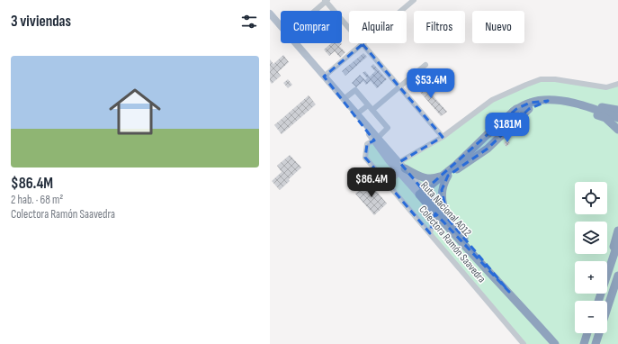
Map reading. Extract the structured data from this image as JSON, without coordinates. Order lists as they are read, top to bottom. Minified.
{"streets":{"highway":["Ruta Nacional A012"],"street":["Colectora Ramón Saavedra"]},"crossings":[["Ruta Nacional A012","Colectora Ramón Saavedra"]],"page":{"heading":"3 viviendas","chip":["Comprar","Alquilar","Filtros","Nuevo"],"list":[{"name":"$86.4M","note":"2 hab. · 68 m² · Colectora Ramón Saavedra"}],"price":["$53.4M","$181M","$86.4M"],"map_buttons":["+","−"]}}
